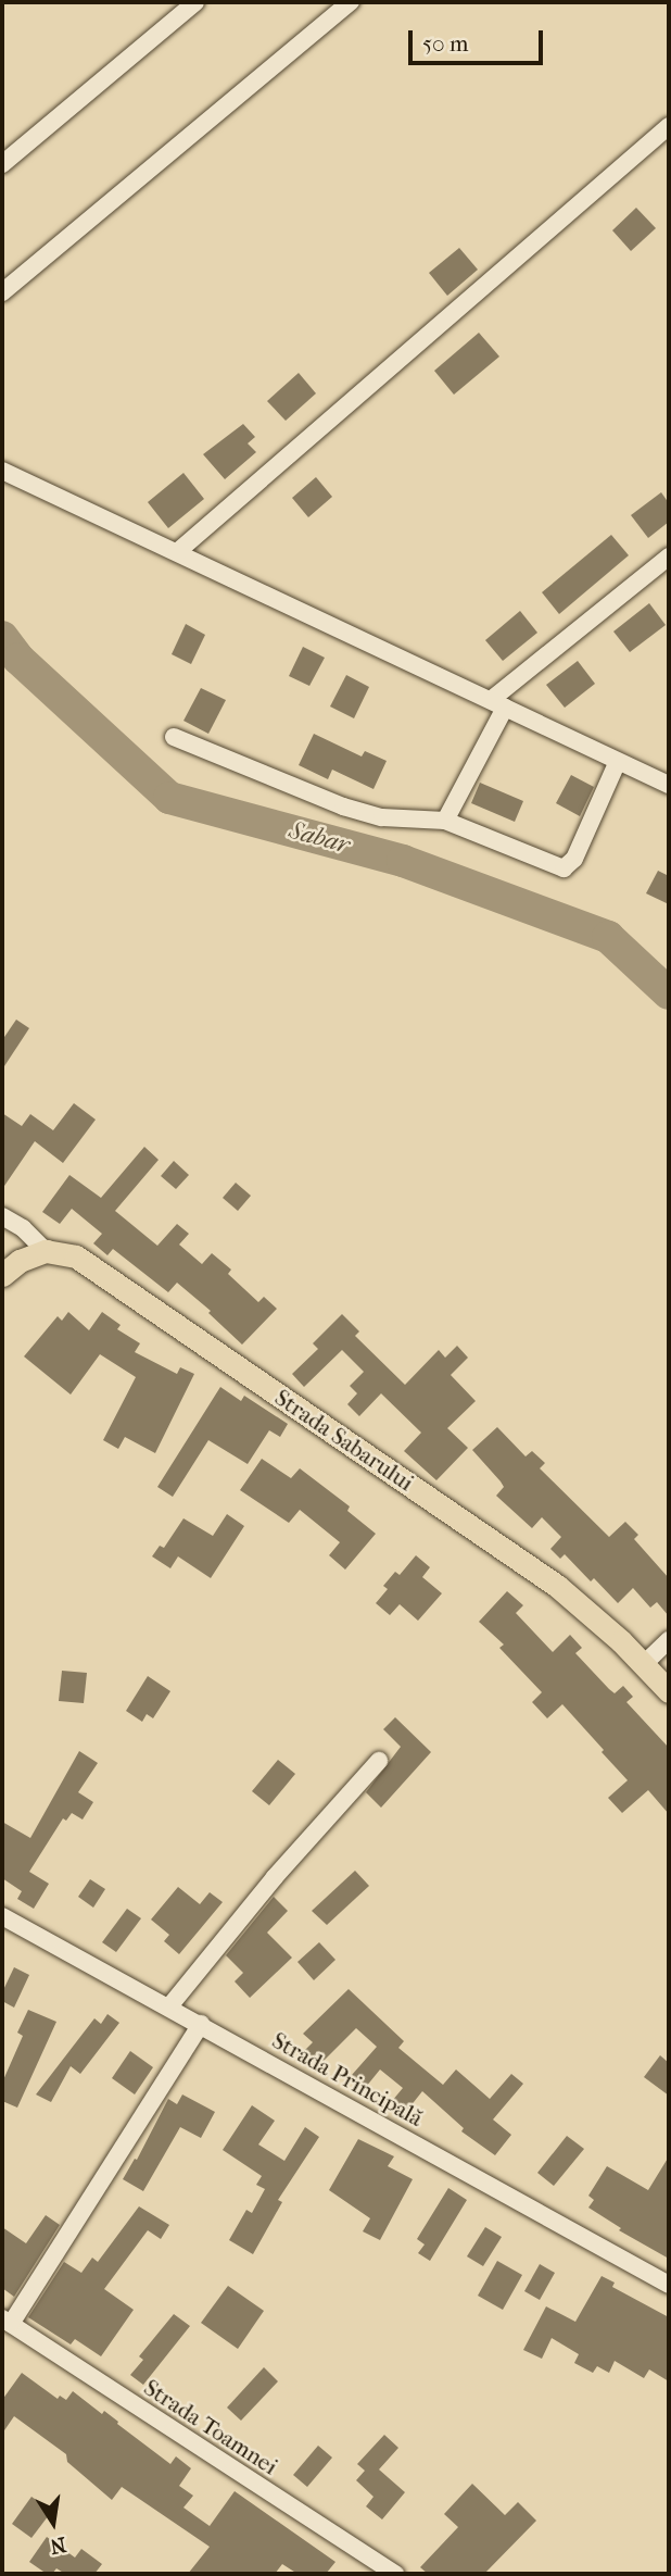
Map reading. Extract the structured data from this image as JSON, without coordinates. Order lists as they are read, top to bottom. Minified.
{"streets":{"main road":["Strada Sabarului"],"street":["Strada Principală","Strada Toamnei"]},"water":["Sabar"],"scale_bar":"50 m","north":"bottom"}
